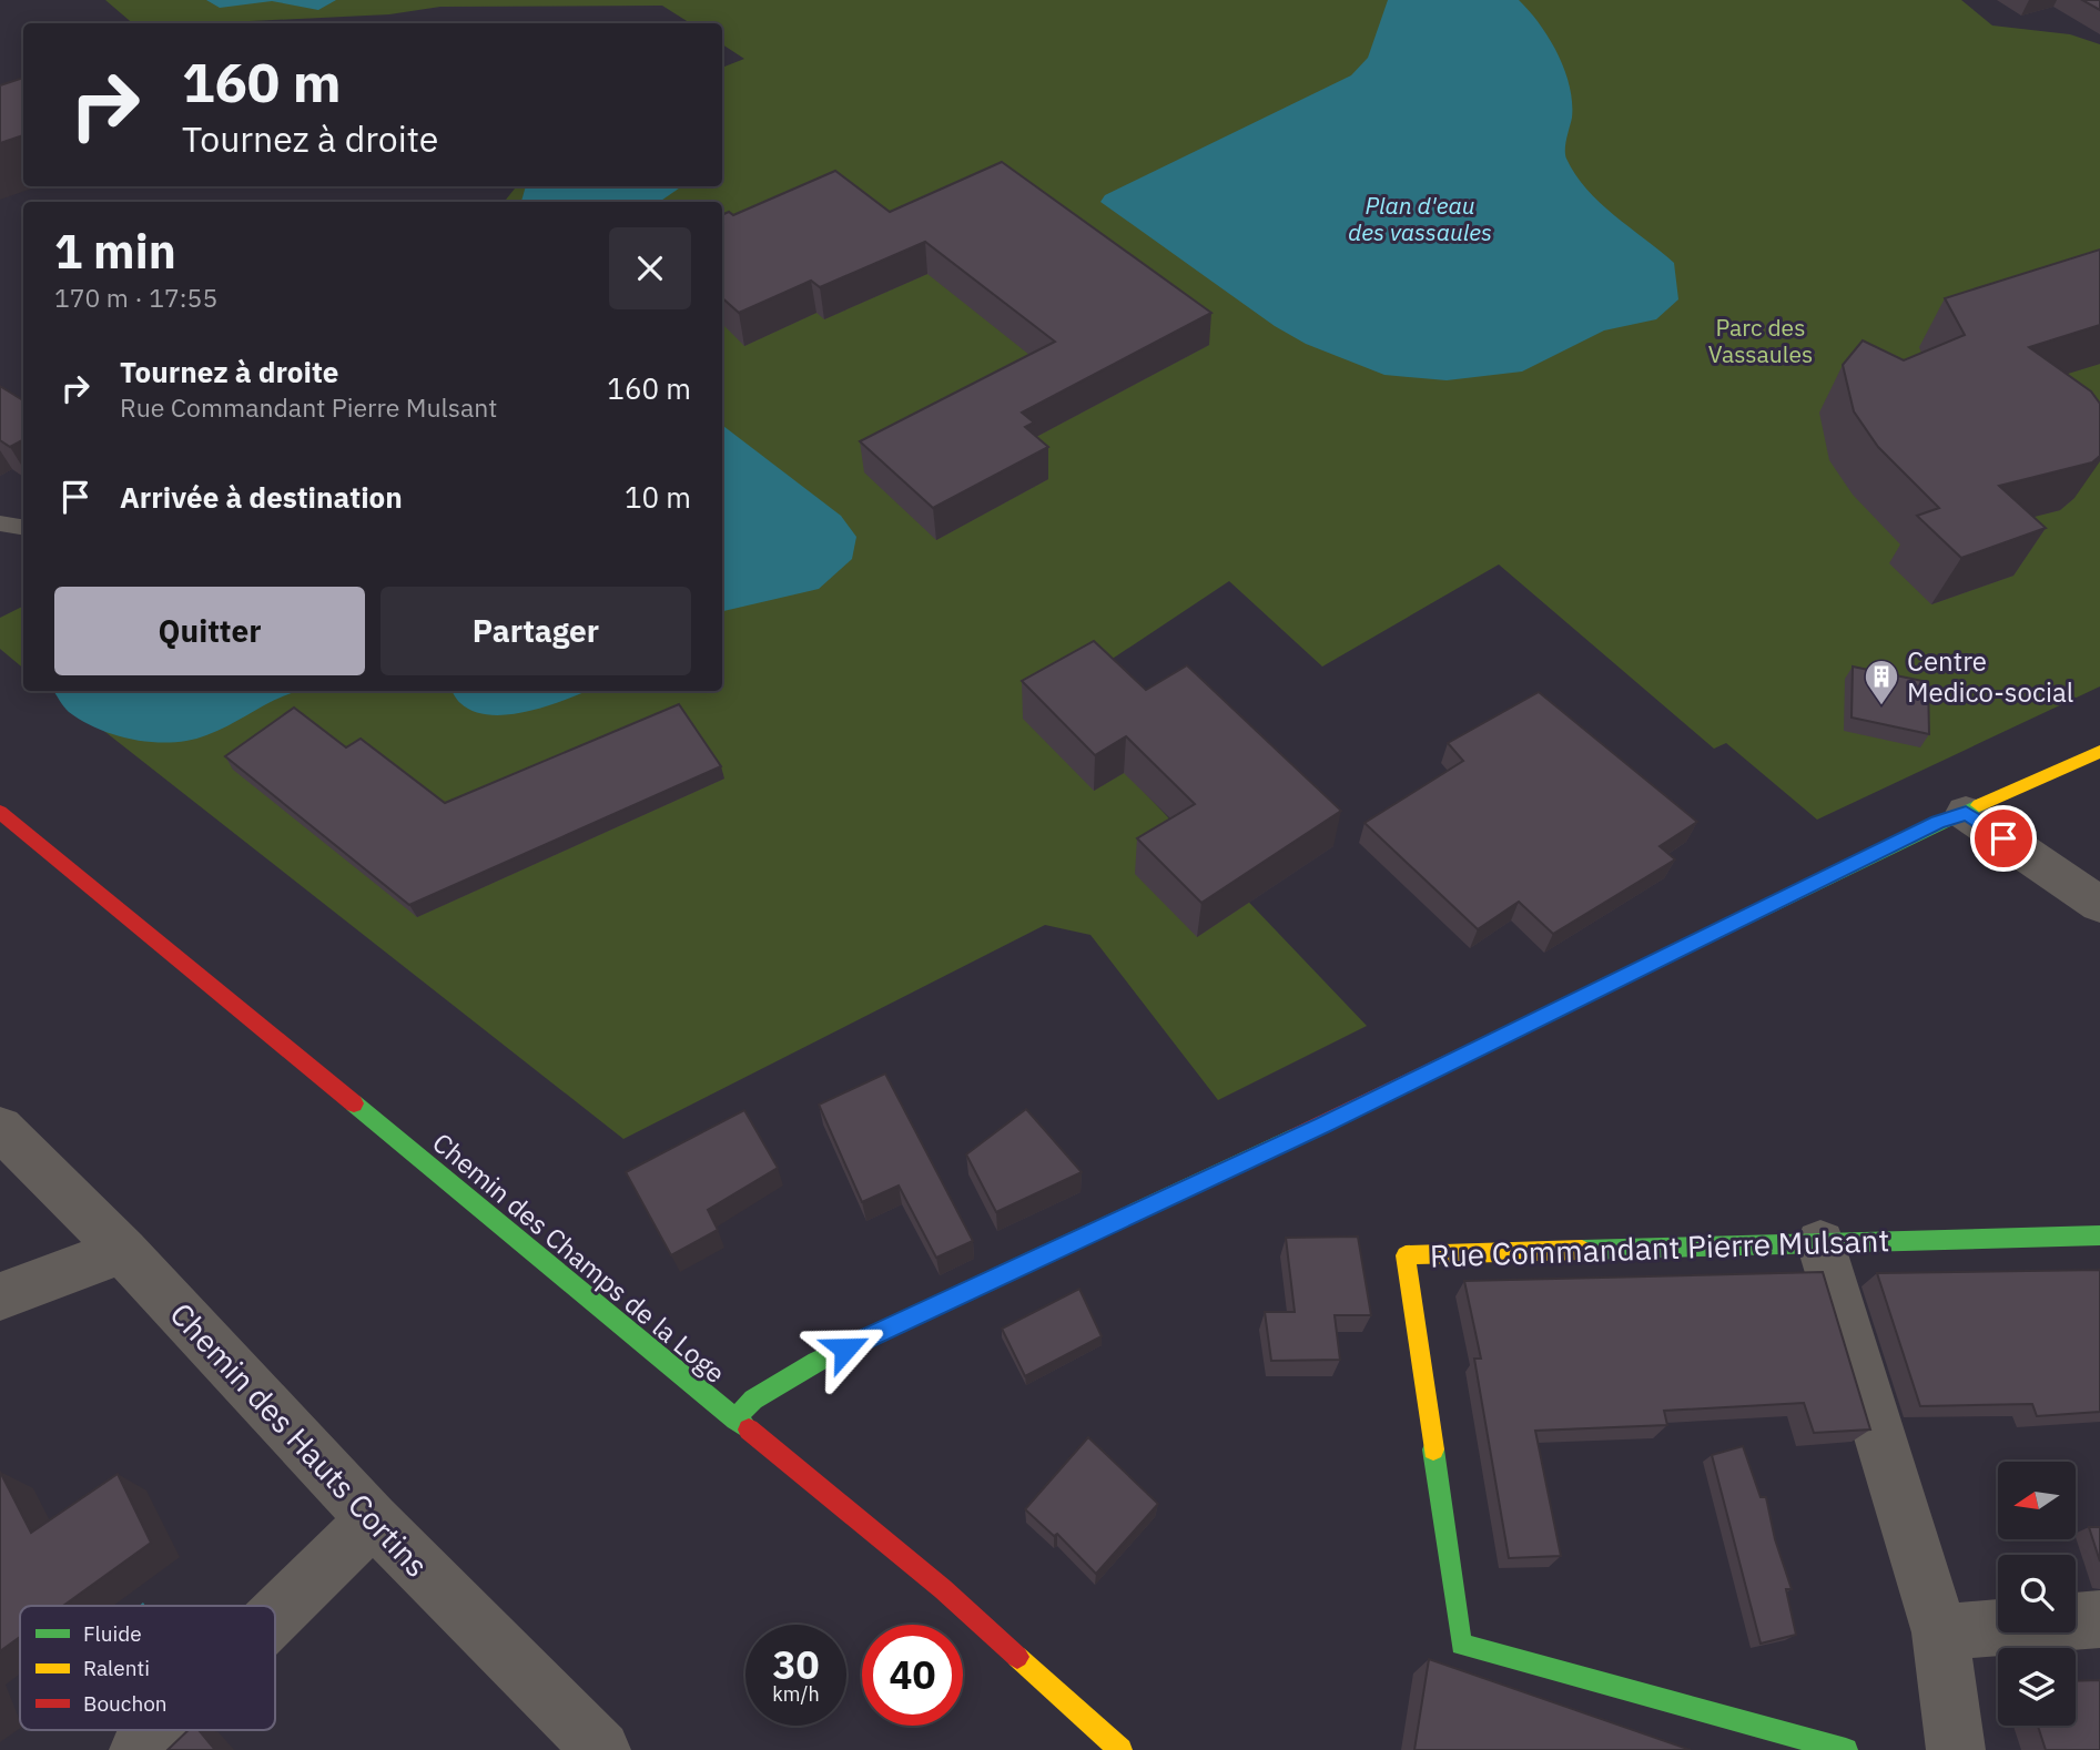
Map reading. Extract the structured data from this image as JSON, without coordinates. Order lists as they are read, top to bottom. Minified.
{"streets":{"street":["Rue Commandant Pierre Mulsant","Chemin des Champs de la Loge","Chemin des Hauts Cortins"]},"water":["Plan d'eau des vassaules"],"parks":["Parc des Vassaules"],"places":{"building":["Centre Medico-social"]},"legend":["Fluide","Ralenti","Bouchon"],"north":"left","page":{"turn":["160 m","Tournez à droite"],"heading":["1 min","170 m · 17:55"],"list":[{"name":"Tournez à droite","note":"Rue Commandant Pierre Mulsant","value":"160 m"},{"name":"Arrivée à destination","value":"10 m"}],"buttons":["Quitter","Partager"],"speed":"30 km/h","limit":"40"}}
